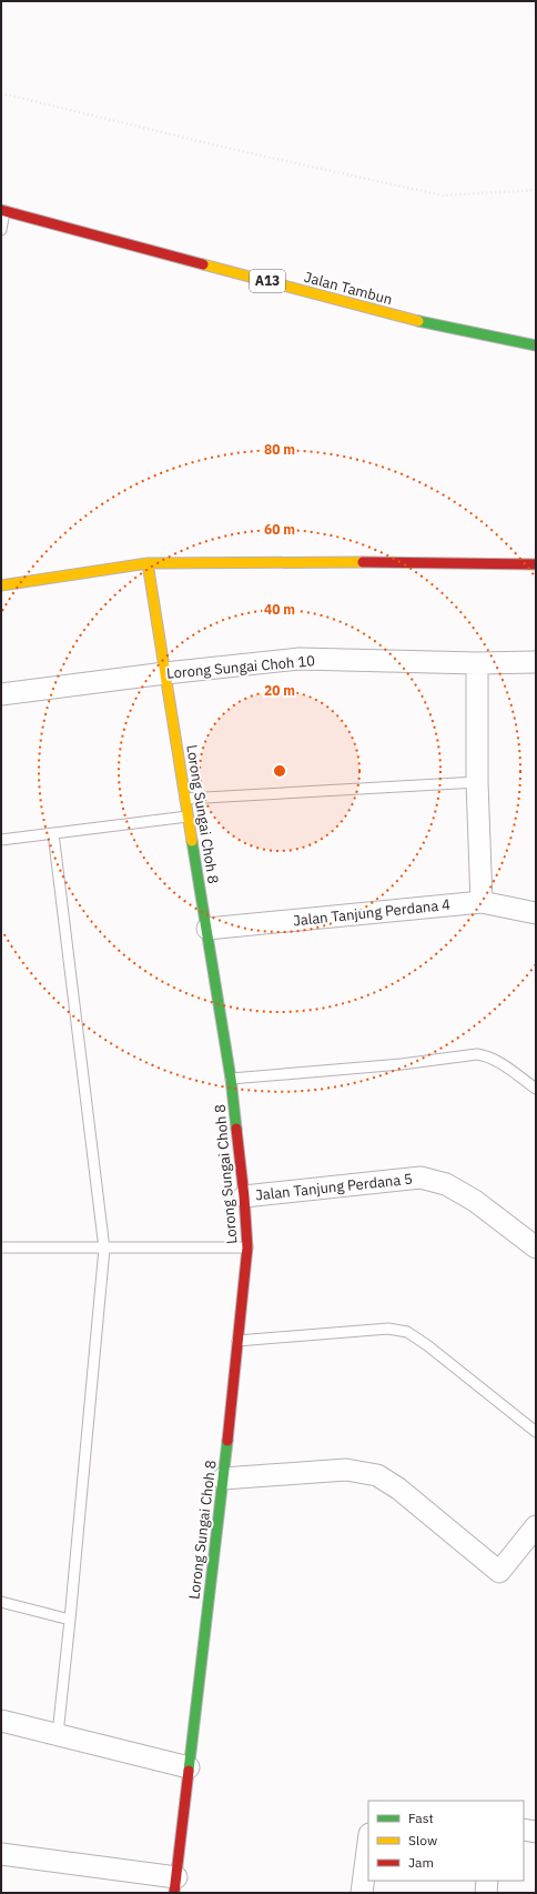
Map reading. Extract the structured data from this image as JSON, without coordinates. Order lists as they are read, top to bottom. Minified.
{"streets":{"street":["A13","Jalan Tambun","Lorong Sungai Choh 10","Lorong Sungai Choh 8","Jalan Tanjung Perdana 4","Jalan Tanjung Perdana 5"]},"crossings":[["Lorong Sungai Choh 10","Lorong Sungai Choh 8"],["Lorong Sungai Choh 8","Jalan Tanjung Perdana 4"],["Lorong Sungai Choh 8","Jalan Tanjung Perdana 5"]],"legend":["Fast","Slow","Jam"],"rings":["80 m","60 m","40 m","20 m"]}
